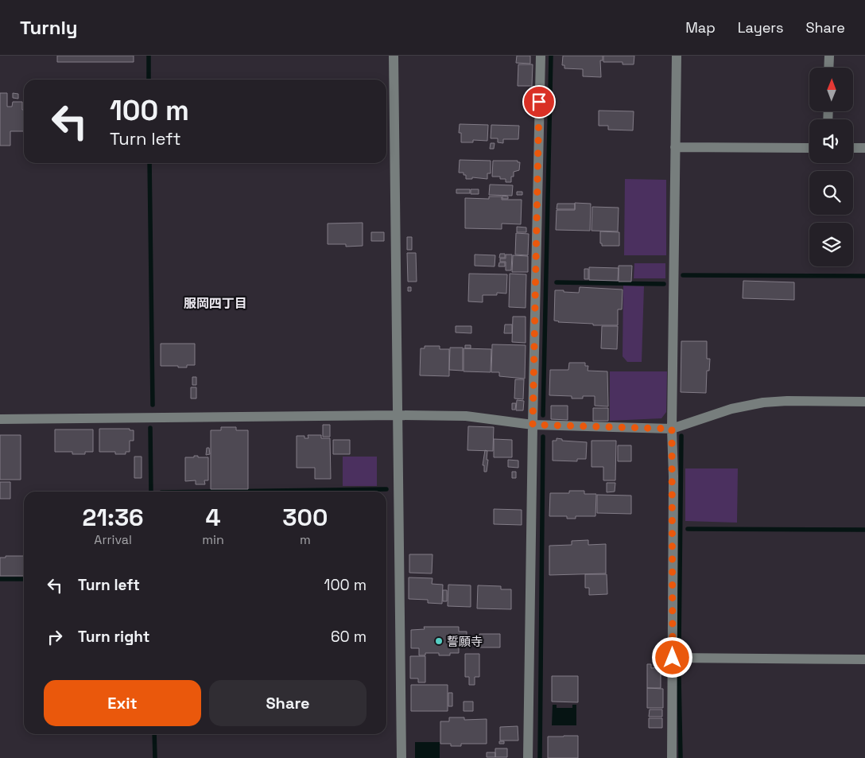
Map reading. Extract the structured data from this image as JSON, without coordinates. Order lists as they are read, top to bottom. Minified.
{"districts":["服岡四丁目"],"places":["誓願寺"],"north":"top","page":{"header":"Turnly","nav":["Map","Layers","Share"],"turn":["100 m","Turn left"],"eta":["21:36","Arrival","4","min","300","m"],"list":[{"name":"Turn left","value":"100 m"},{"name":"Turn right","value":"60 m"}],"buttons":["Exit","Share"]}}
